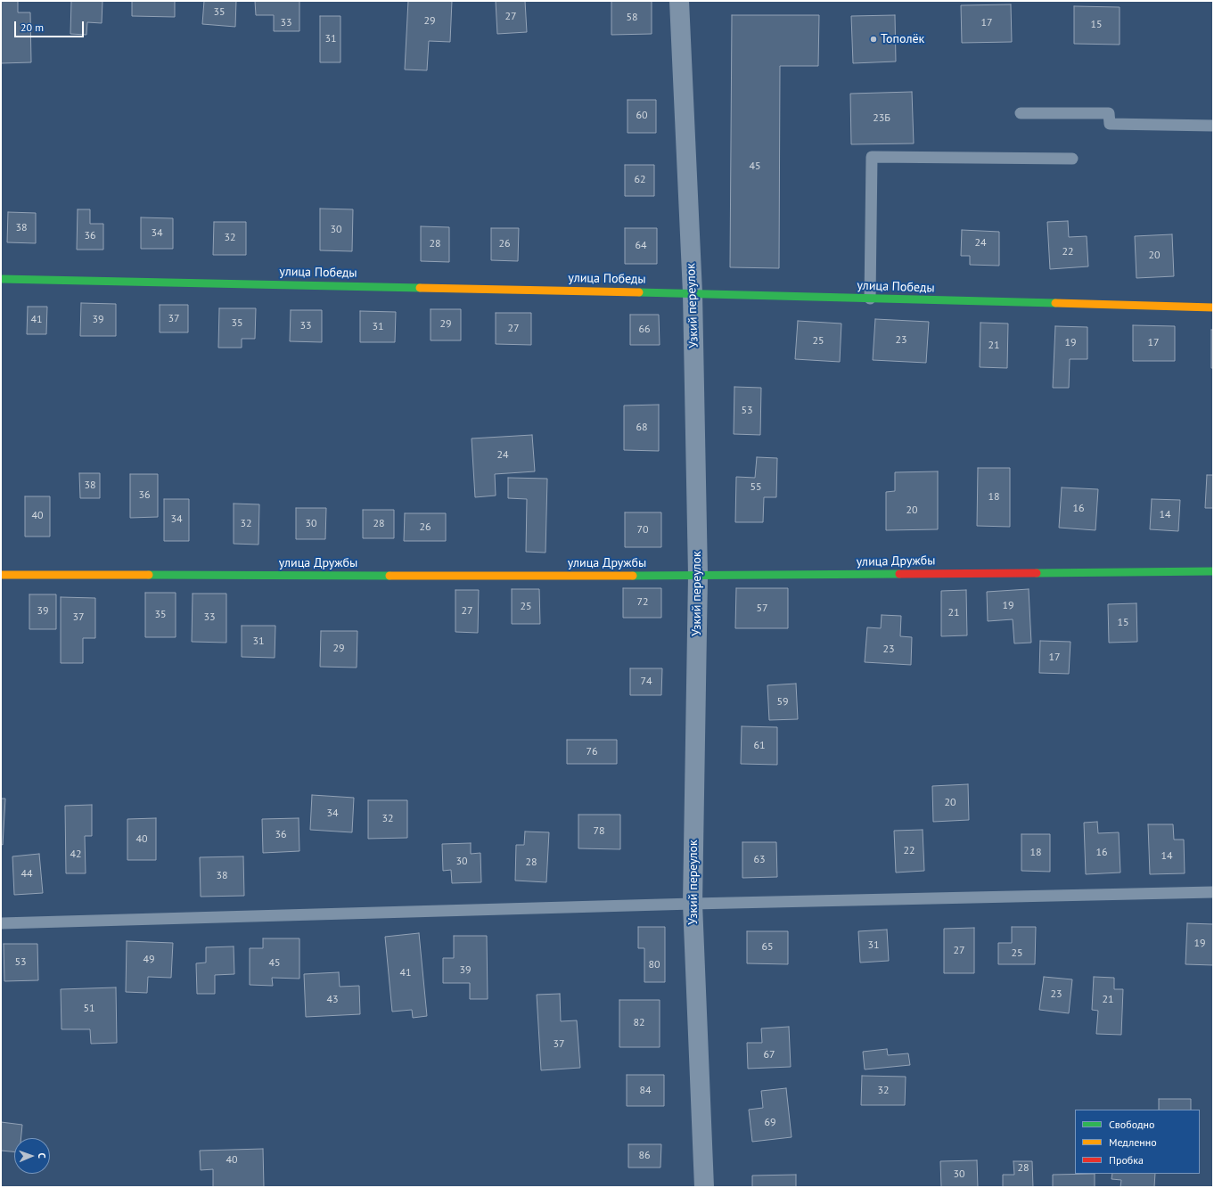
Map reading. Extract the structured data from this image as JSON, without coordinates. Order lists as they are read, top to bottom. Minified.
{"streets":{"street":["улица Победы","Узкий переулок","улица Дружбы"]},"crossings":[["улица Победы","Узкий переулок"],["Узкий переулок","улица Дружбы"]],"places":["Тополёк"],"house_numbers":["35","27","58","29","33","17","15","31","60","23Б","45","62","38","30","34","36","32","24","28","26","64","22","20","37","41","39","35","29","33","31","27","66","23","25","19","17","21","53","68","24","38","55","36","18","16","20","14","40","34","32","30","28","26","70","72","19","25","57","39","27","21","35","37","33","15","31","29","23","17","74","59","61","76","20","34","32","78","36","40","22","18","16","42","14","63","30","28","44","38","19","31","65","27","25","49","53","45","80","39","41","23","43","21","51","82","37","67","84","32","69","86","40","28","30"],"legend":["Свободно","Медленно","Пробка"],"scale_bar":"20 m","north":"right"}
